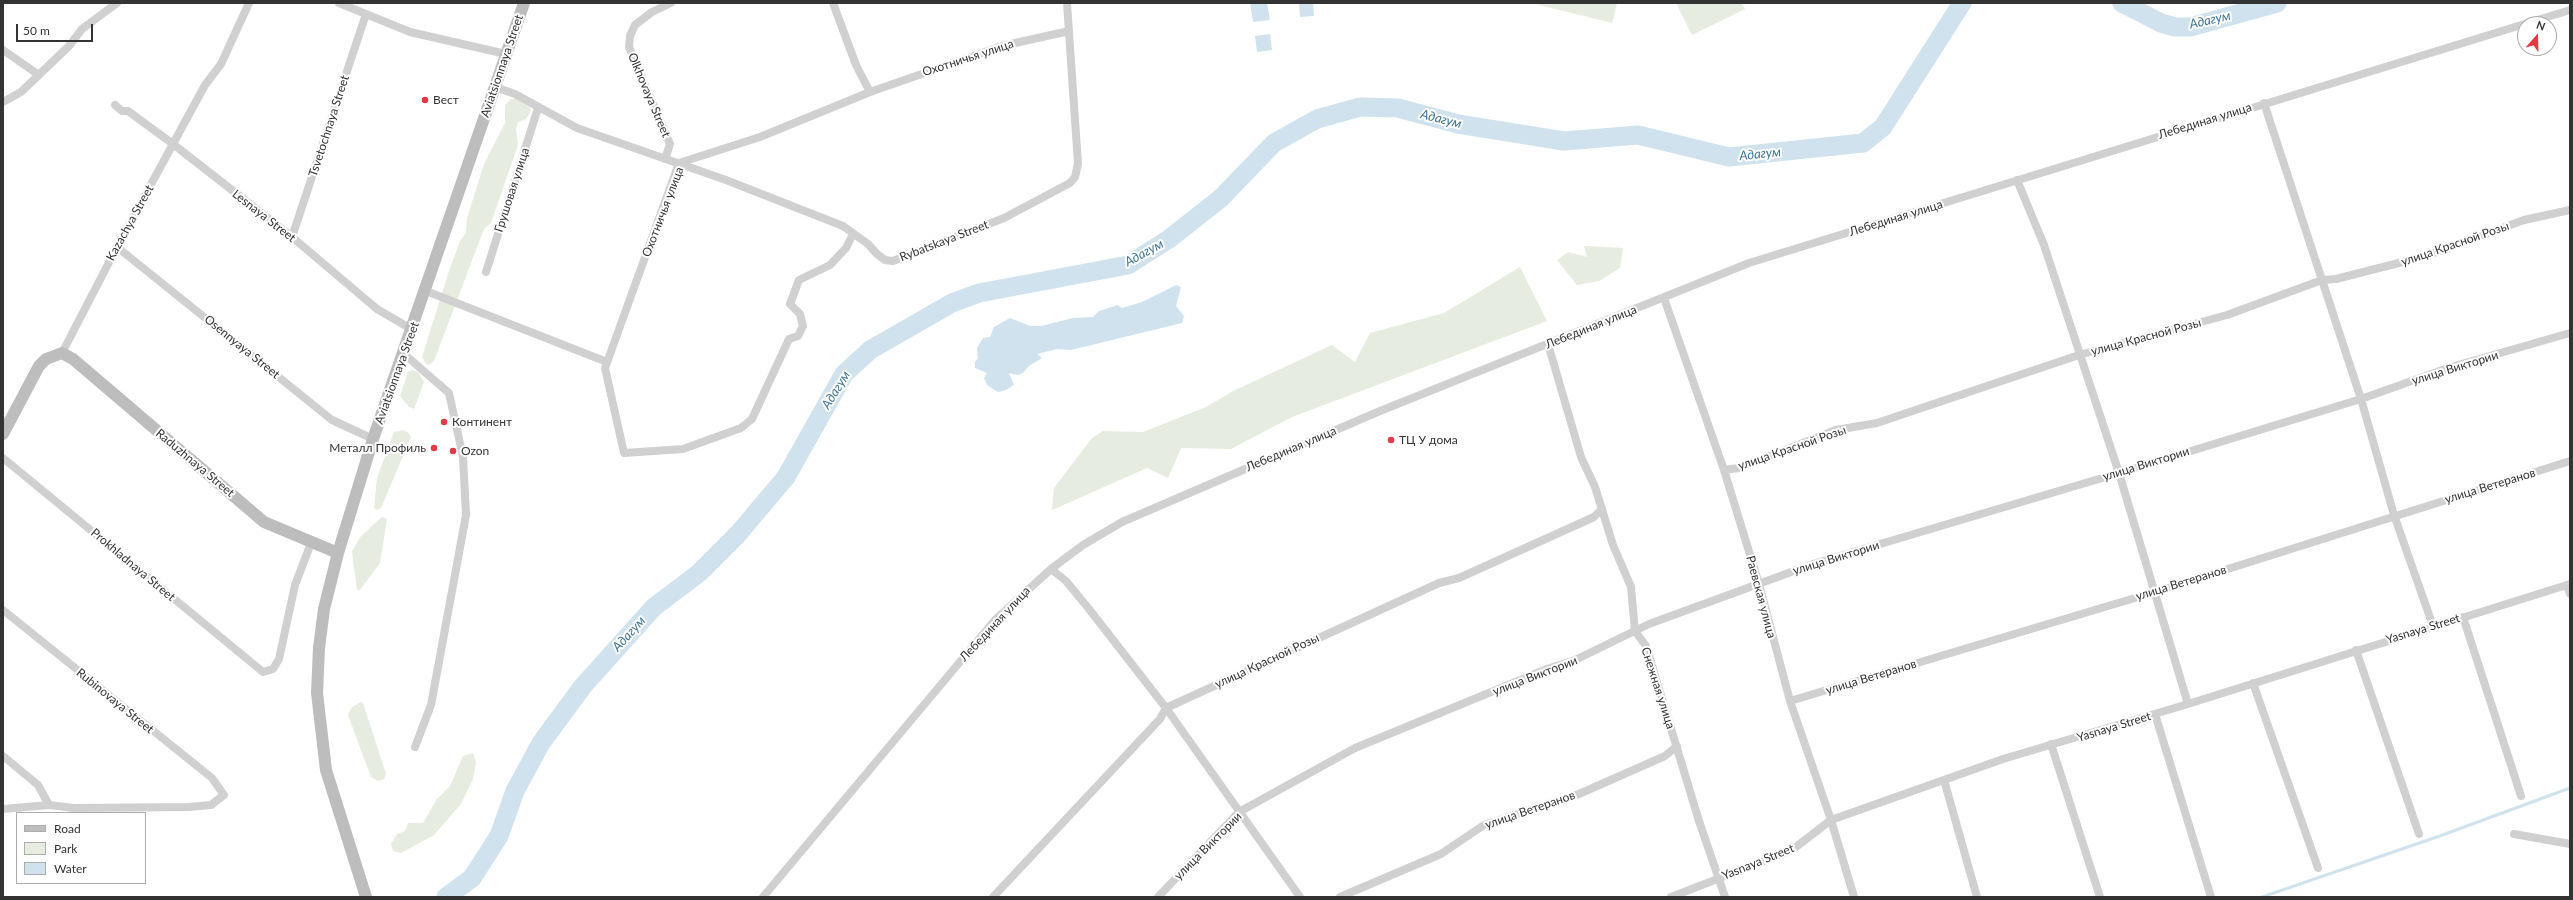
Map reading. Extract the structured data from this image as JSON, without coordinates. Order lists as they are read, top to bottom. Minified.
{"streets":{"main road":["Aviatsionnaya Street","Raduzhnaya Street"],"street":["Охотничья улица","Olkhovaya Street","Лебединая улица","Tsvetochnaya Street","Грушовая улица","Lesnaya Street","Kazachya Street","Rybatskaya Street","улица Красной Розы","Osennyaya Street","улица Виктории","улица Ветеранов","Prokhladnaya Street","Раевская улица","Yasnaya Street","Снежная улица","Rubinovaya Street"]},"crossings":[["Охотничья улица","Rybatskaya Street"],["Aviatsionnaya Street","Lesnaya Street"],["Aviatsionnaya Street","Rybatskaya Street"],["Aviatsionnaya Street","Osennyaya Street"],["Aviatsionnaya Street","Raduzhnaya Street"],["Olkhovaya Street","Rybatskaya Street"],["Лебединая улица","Раевская улица"],["Лебединая улица","Снежная улица"],["Tsvetochnaya Street","Lesnaya Street"],["Грушовая улица","Rybatskaya Street"],["Lesnaya Street","Kazachya Street"],["Kazachya Street","Osennyaya Street"],["Kazachya Street","Raduzhnaya Street"],["улица Красной Розы","Раевская улица"],["улица Красной Розы","Снежная улица"],["улица Виктории","Раевская улица"],["улица Виктории","Снежная улица"],["Raduzhnaya Street","Prokhladnaya Street"],["улица Ветеранов","Раевская улица"],["улица Ветеранов","Снежная улица"],["Раевская улица","Yasnaya Street"],["Yasnaya Street","Снежная улица"]],"water":["Адагум"],"places":["Вест","Континент","ТЦ У дома","Металл Профиль","Ozon"],"legend":["Road","Park","Water"],"scale_bar":"50 m","north":"top"}
